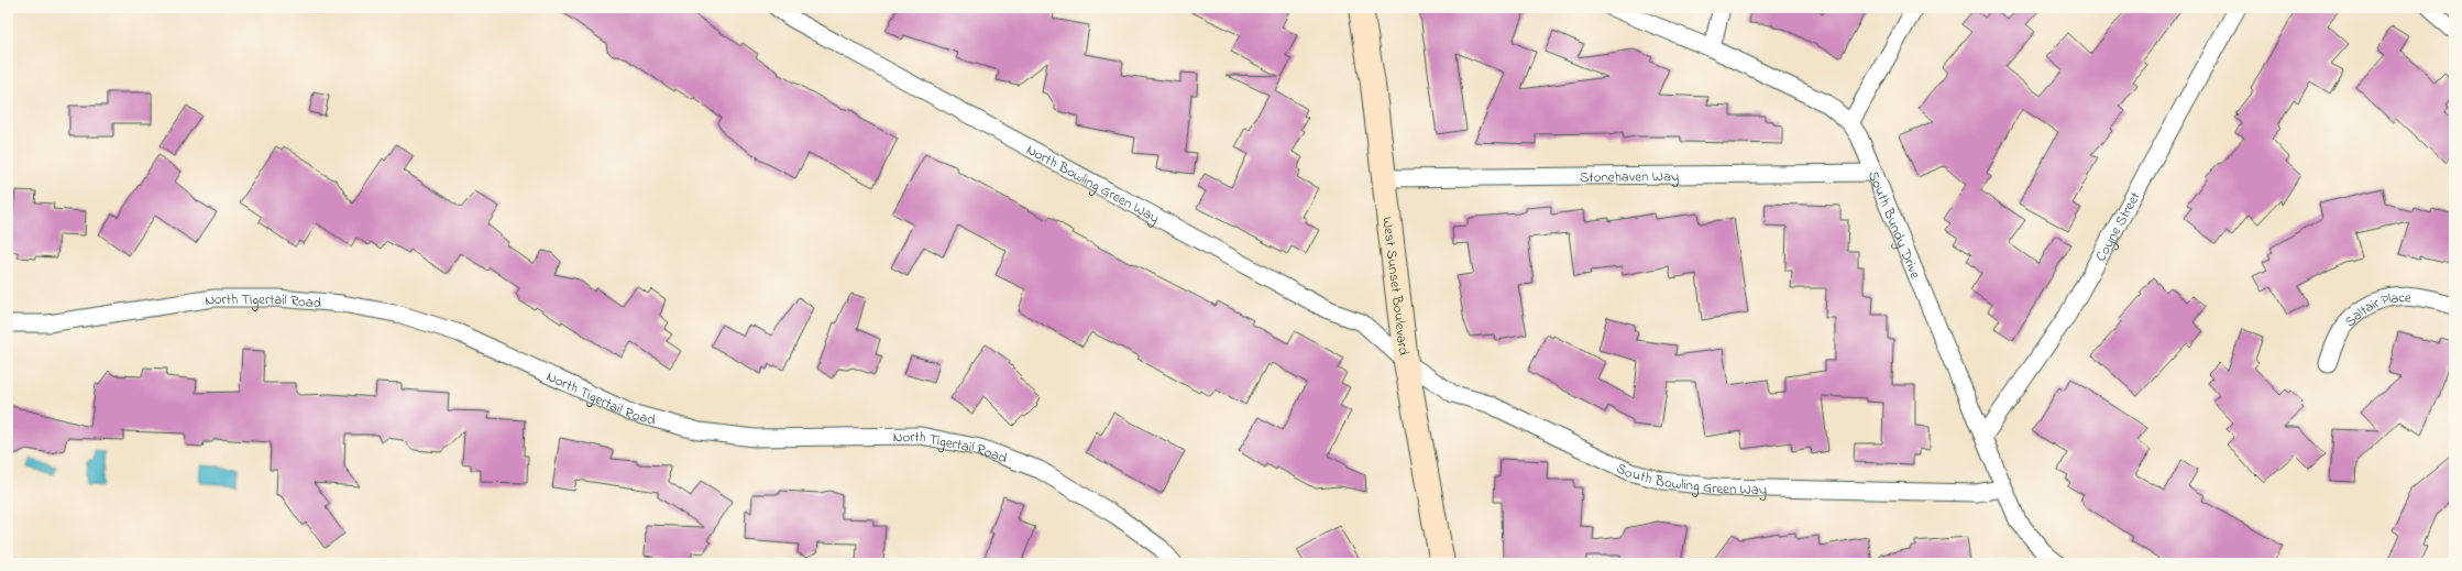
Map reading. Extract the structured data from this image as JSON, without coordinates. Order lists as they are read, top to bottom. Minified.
{"streets":{"main road":["West Sunset Boulevard"],"street":["Stonehaven Way","North Bowling Green Way","South Bundy Drive","Coyne Street","North Tigertail Road","Saltair Place","South Bowling Green Way"]},"crossings":[["Stonehaven Way","South Bundy Drive"],["Stonehaven Way","West Sunset Boulevard"],["North Bowling Green Way","West Sunset Boulevard"],["North Bowling Green Way","South Bowling Green Way"],["South Bundy Drive","Coyne Street"],["South Bundy Drive","South Bowling Green Way"],["West Sunset Boulevard","South Bowling Green Way"]]}
